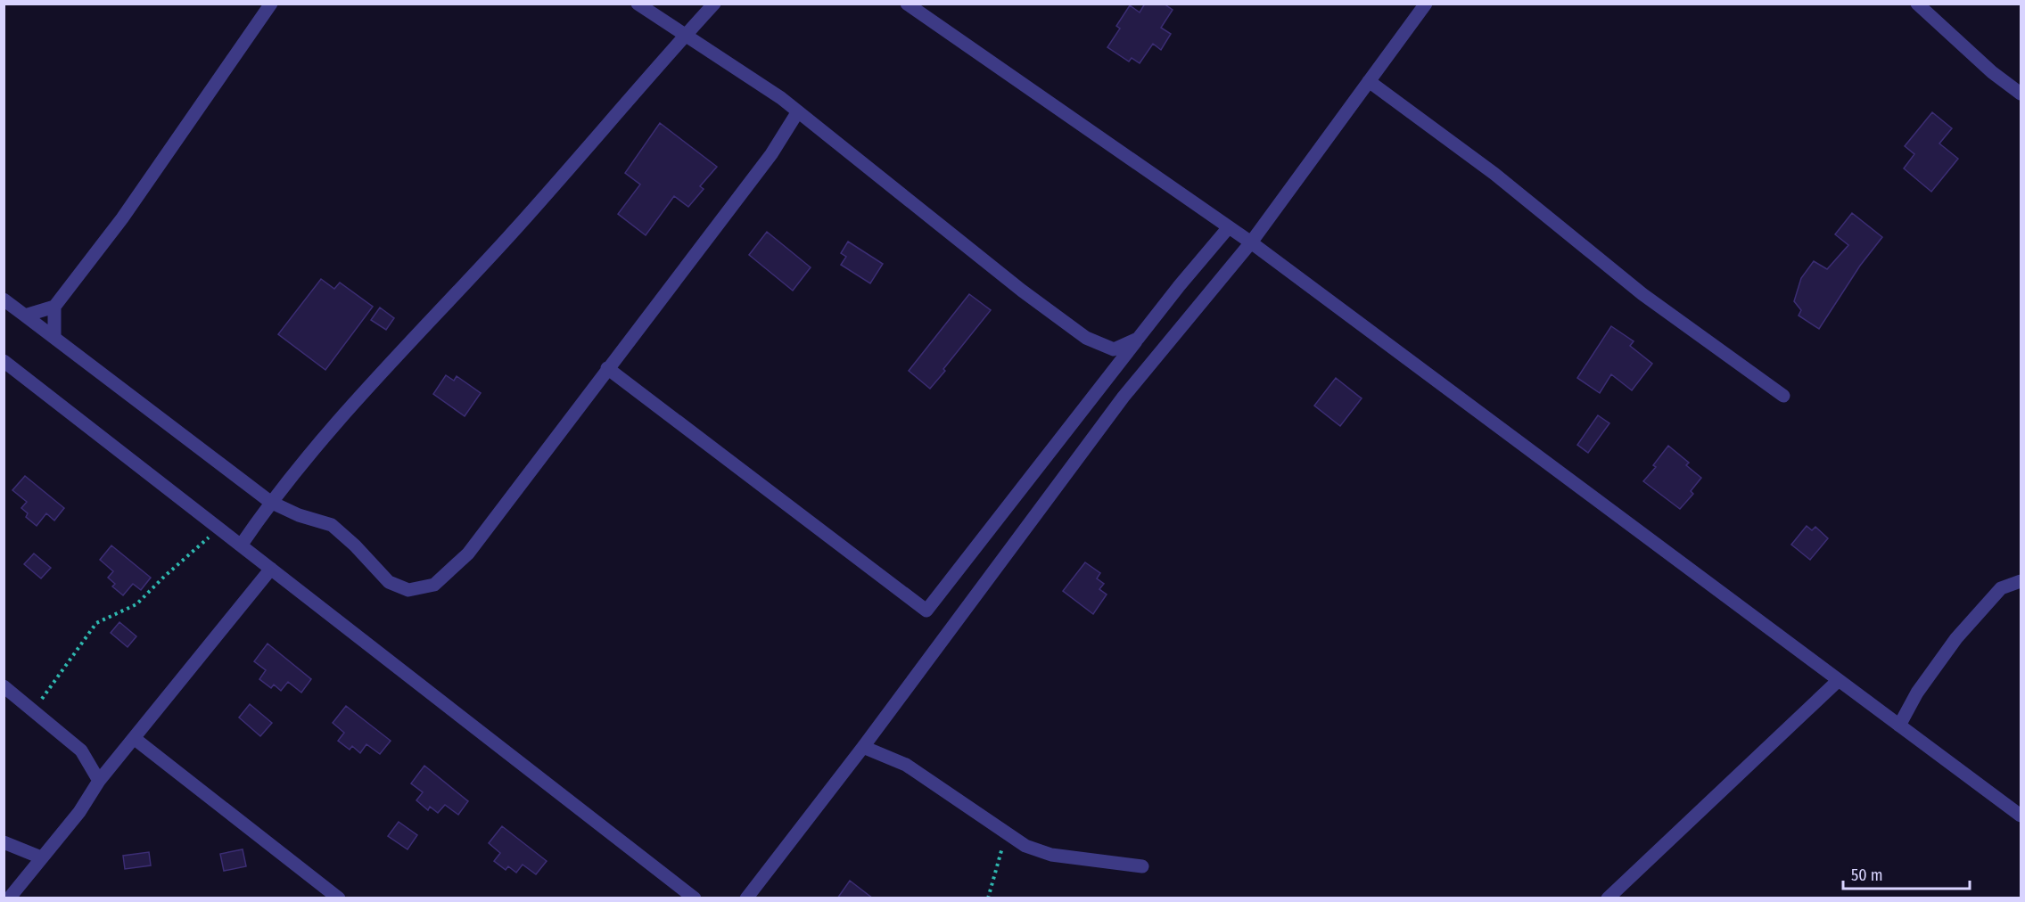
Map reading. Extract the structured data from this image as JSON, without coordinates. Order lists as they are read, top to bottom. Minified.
{"scale_bar":"50 m"}
